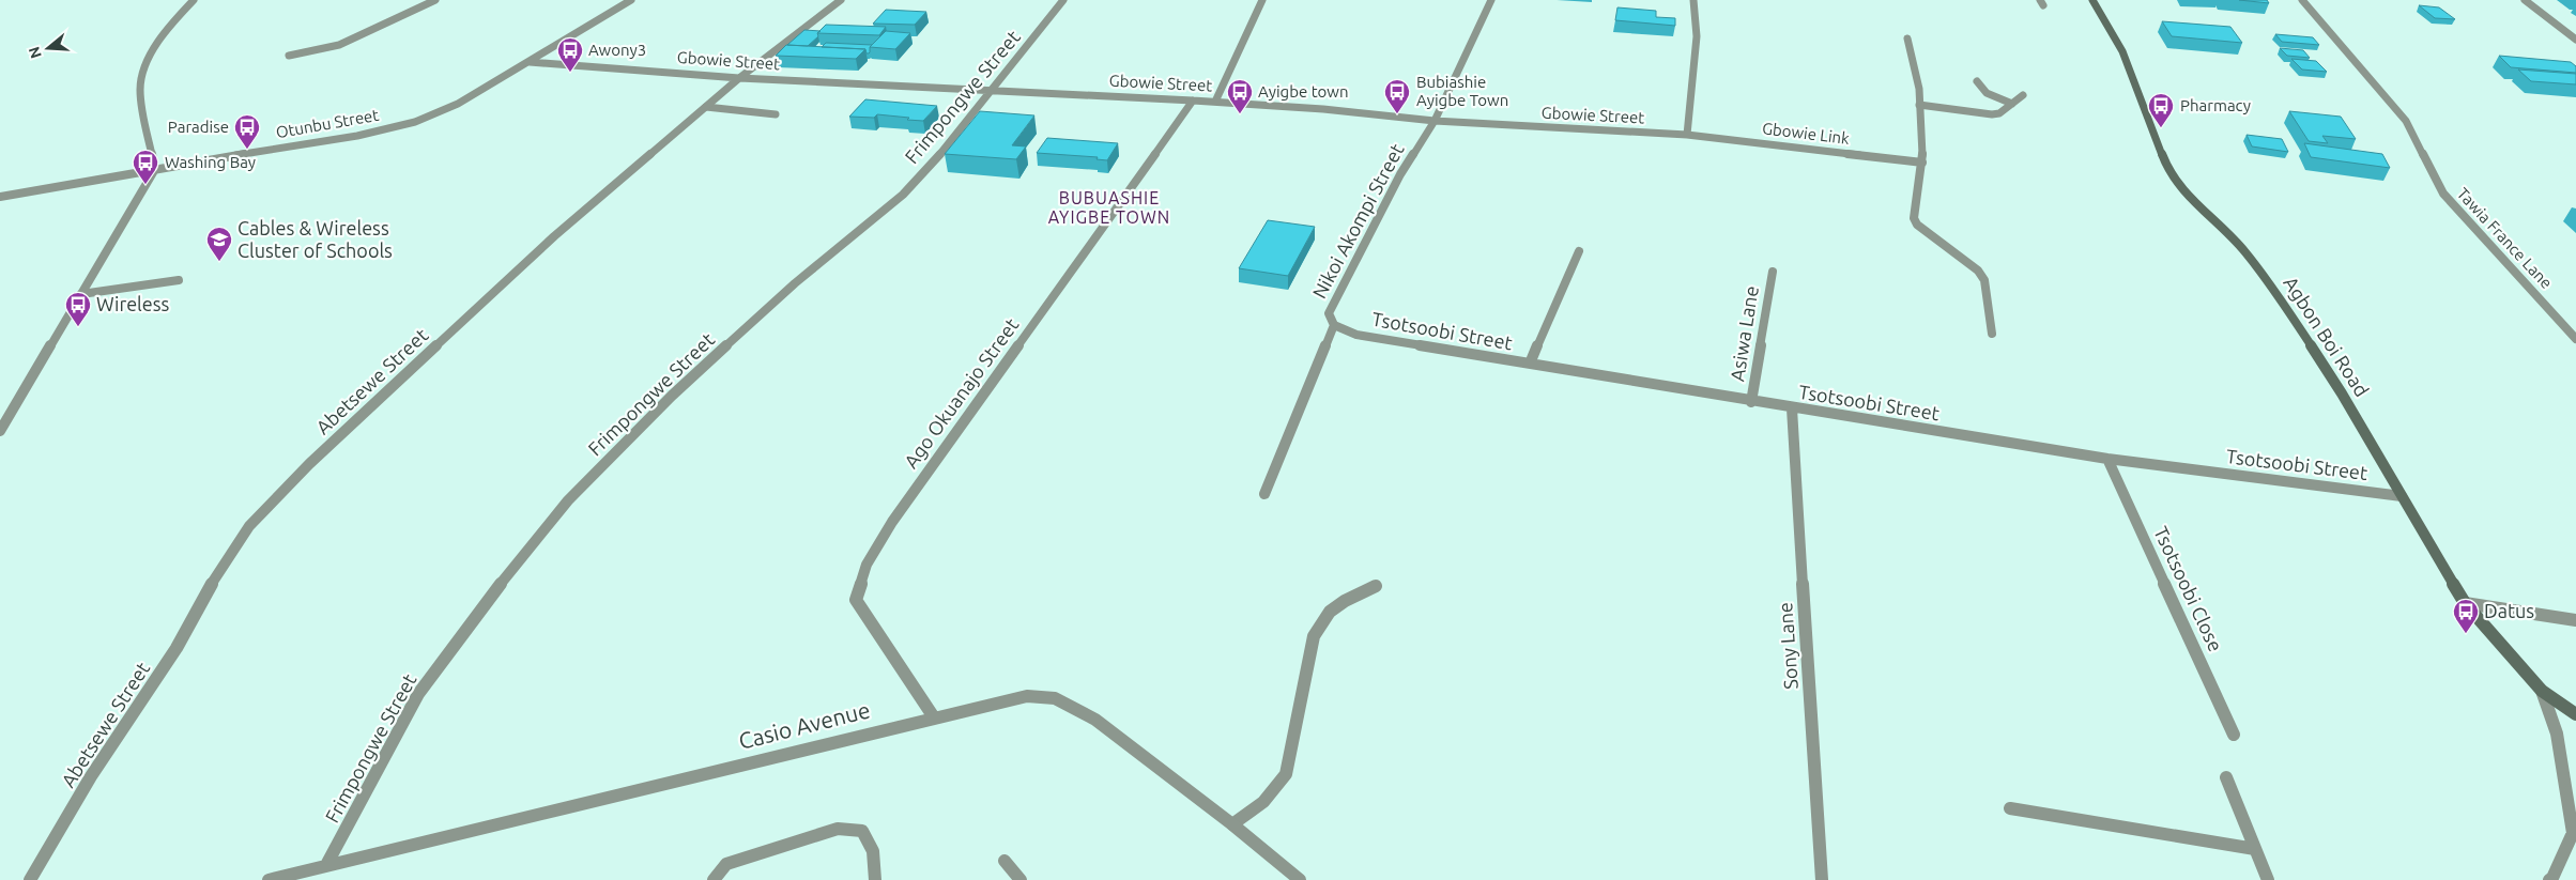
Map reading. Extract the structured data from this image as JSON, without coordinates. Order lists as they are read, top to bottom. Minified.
{"streets":{"street":["Gbowie Street","Frimpongwe Street","Otunbu Street","Gbowie Link","Nikoi Akompi Street","Tawia France Lane","Tsotsoobi Street","Asiwa Lane","Agbon Boi Road","Abetsewe Street","Ago Okuanajo Street","Tsotsoobi Close","Sony Lane","Casio Avenue"]},"crossings":[["Gbowie Street","Frimpongwe Street"],["Gbowie Street","Otunbu Street"],["Gbowie Street","Gbowie Link"],["Gbowie Street","Nikoi Akompi Street"],["Gbowie Street","Abetsewe Street"],["Gbowie Street","Ago Okuanajo Street"],["Frimpongwe Street","Casio Avenue"],["Nikoi Akompi Street","Tsotsoobi Street"],["Tsotsoobi Street","Asiwa Lane"],["Tsotsoobi Street","Agbon Boi Road"],["Tsotsoobi Street","Tsotsoobi Close"],["Tsotsoobi Street","Sony Lane"],["Ago Okuanajo Street","Casio Avenue"]],"districts":["BUBUASHIE AYIGBE TOWN"],"places":{"bus stop":["Awony3","Ayigbe town","Bubiashie Ayigbe Town","Pharmacy","Paradise","Washing Bay","Wireless","Datus"],"school or university":["Cables & Wireless Cluster of Schools"]},"north":"left"}
